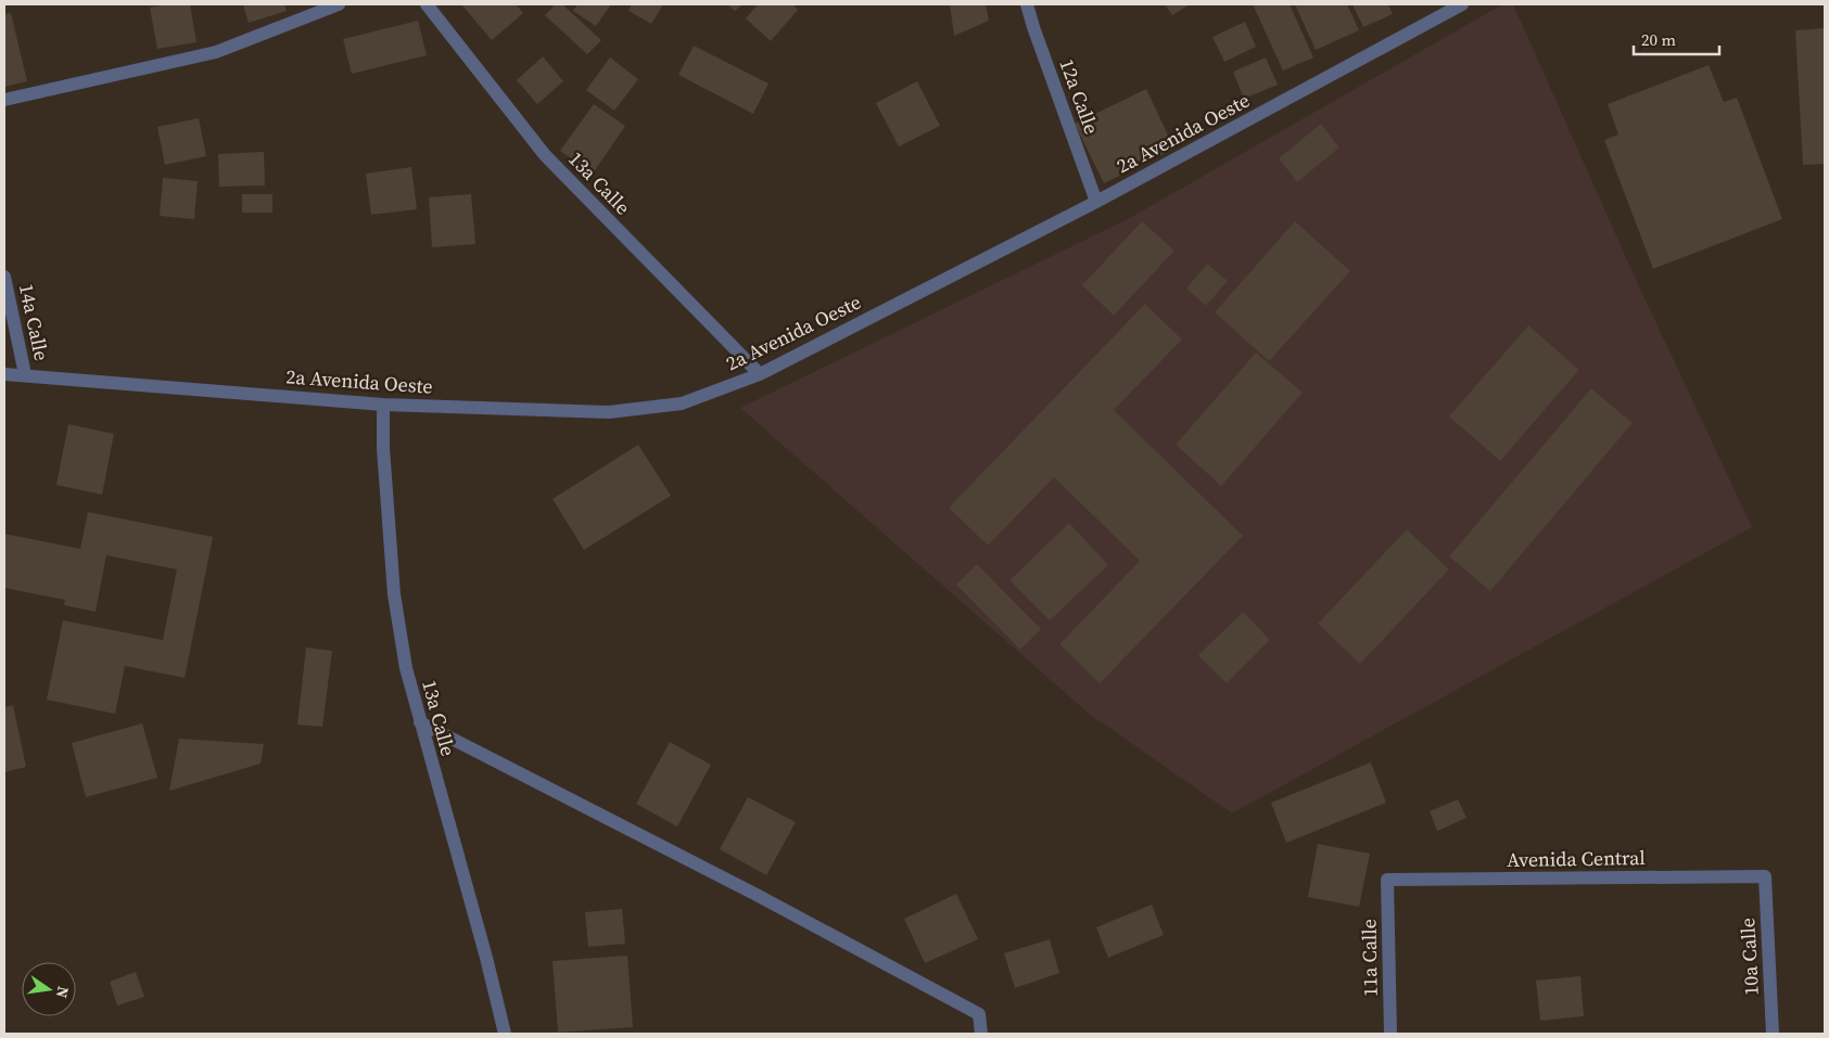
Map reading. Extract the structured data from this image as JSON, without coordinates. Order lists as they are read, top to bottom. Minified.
{"streets":{"street":["12a Calle","2a Avenida Oeste","13a Calle","14a Calle","Avenida Central","10a Calle","11a Calle"]},"crossings":[["12a Calle","2a Avenida Oeste"],["2a Avenida Oeste","13a Calle"],["2a Avenida Oeste","14a Calle"],["Avenida Central","10a Calle"],["Avenida Central","11a Calle"]],"scale_bar":"20 m","north":"right"}
